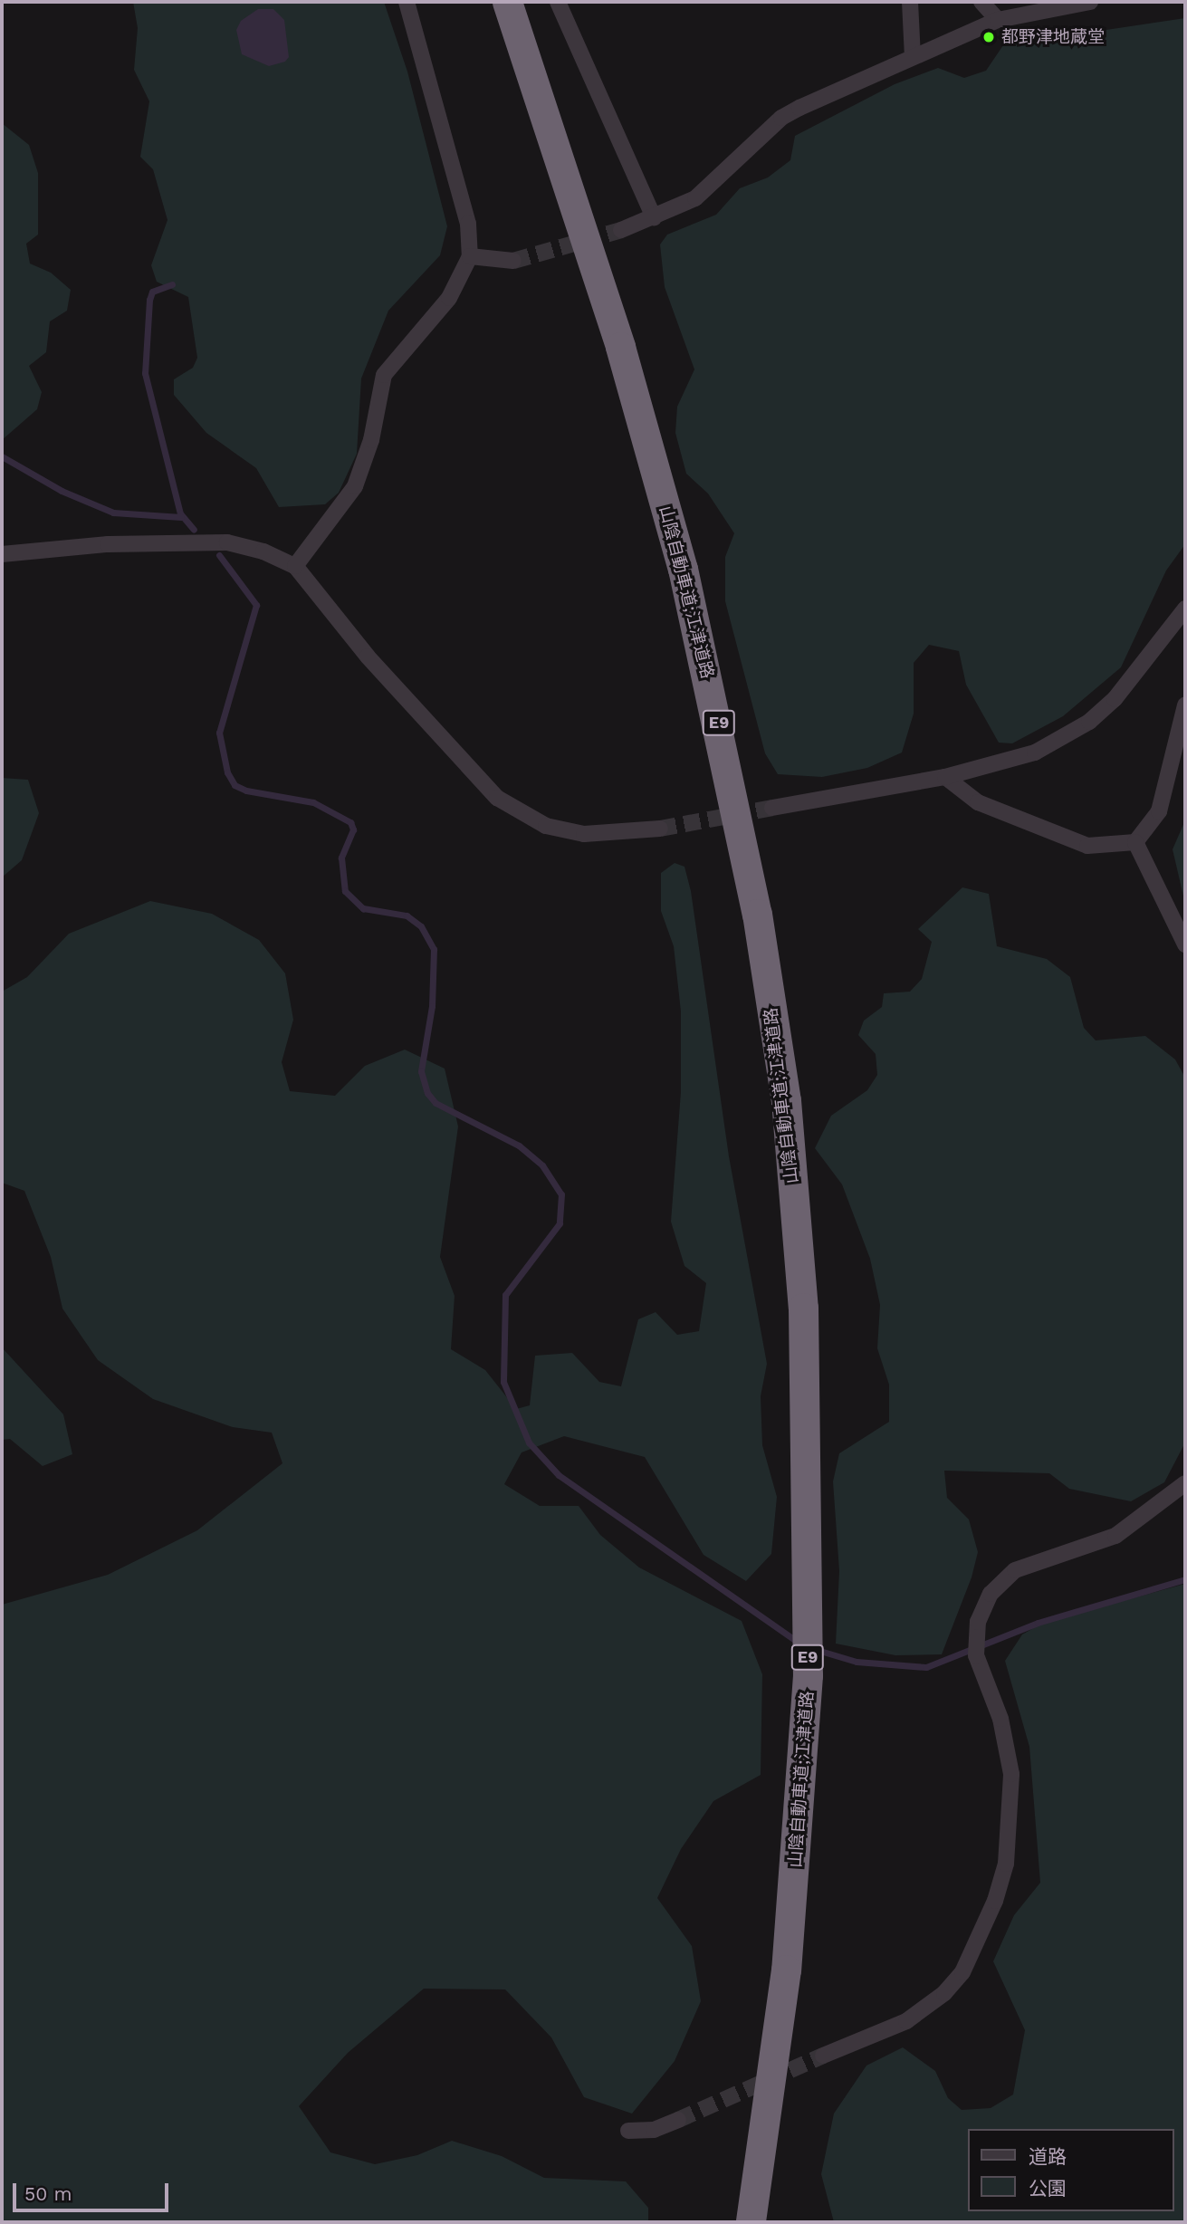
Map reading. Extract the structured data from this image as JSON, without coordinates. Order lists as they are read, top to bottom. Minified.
{"streets":{"highway":["山陰自動車道;江津道路","E9"]},"places":["都野津地蔵堂"],"legend":["道路","公園"],"scale_bar":"50 m"}
